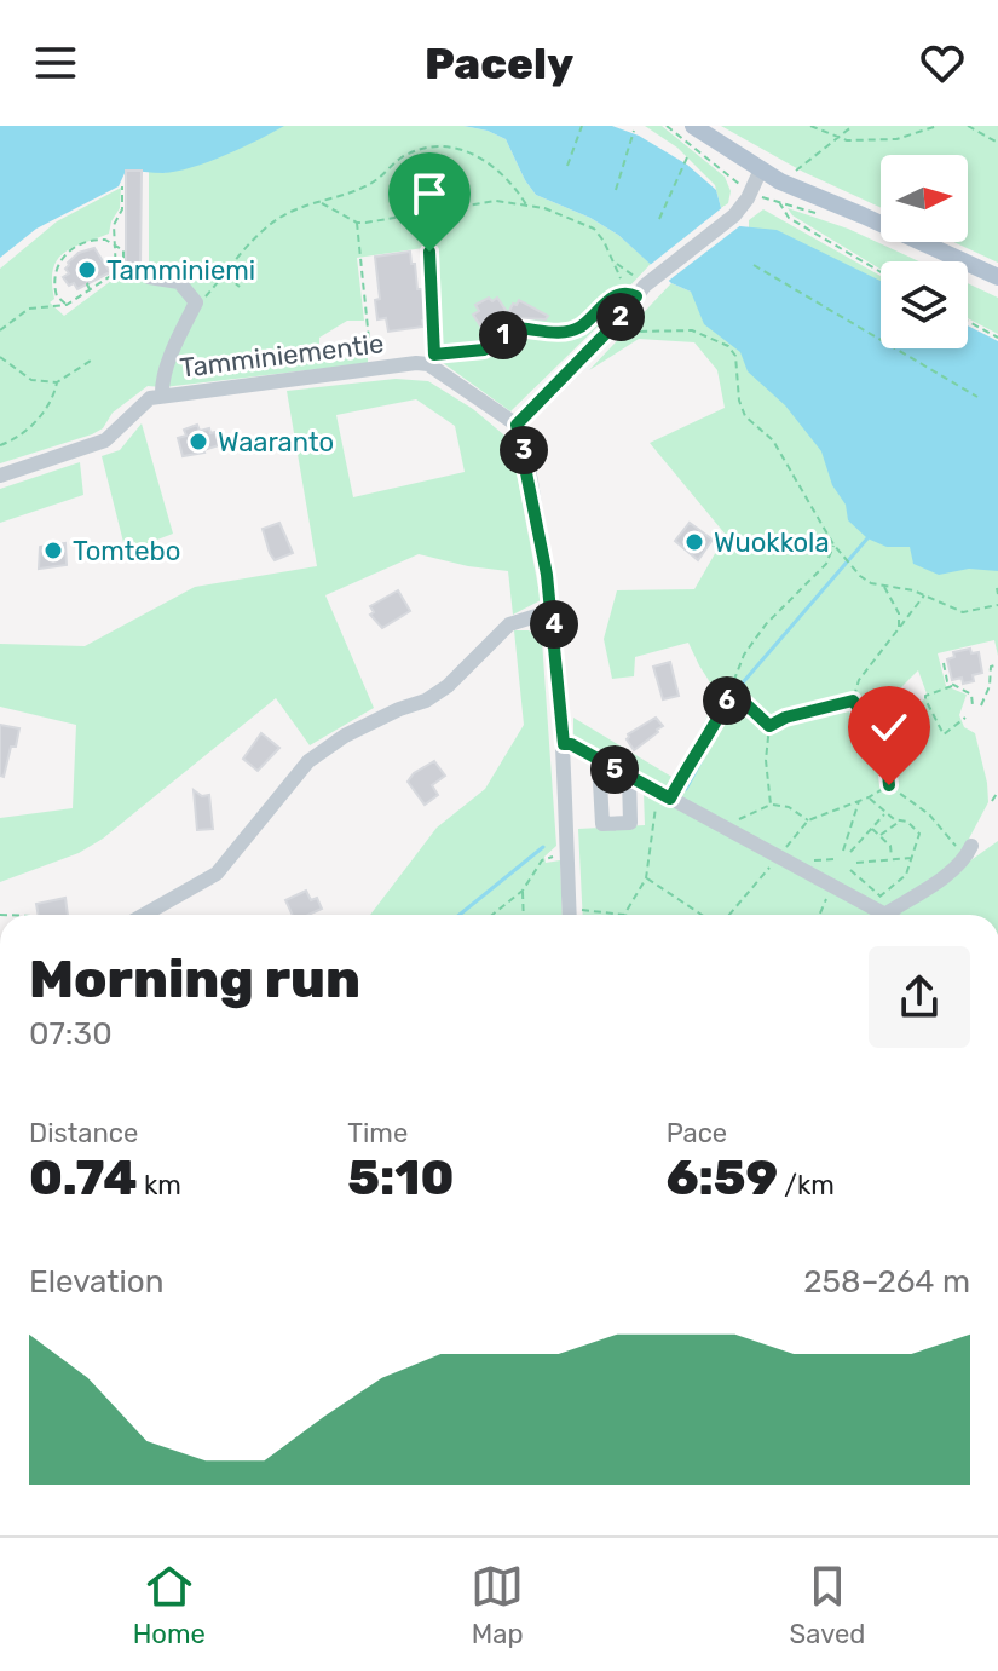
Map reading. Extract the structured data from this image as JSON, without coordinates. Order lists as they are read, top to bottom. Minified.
{"streets":{"street":["Tamminiementie"]},"places":["Tamminiemi","Waaranto","Wuokkola","Tomtebo"],"north":"right","page":{"header":"Pacely","pins":["2","1","3","4","6","5"],"heading":["Morning run","07:30"],"stats":[["Distance","0.74 km"],["Time","5:10"],["Pace","6:59 /km"]],"chart":["Elevation","258–264 m"],"tabs":["Home","Map","Saved"]}}
